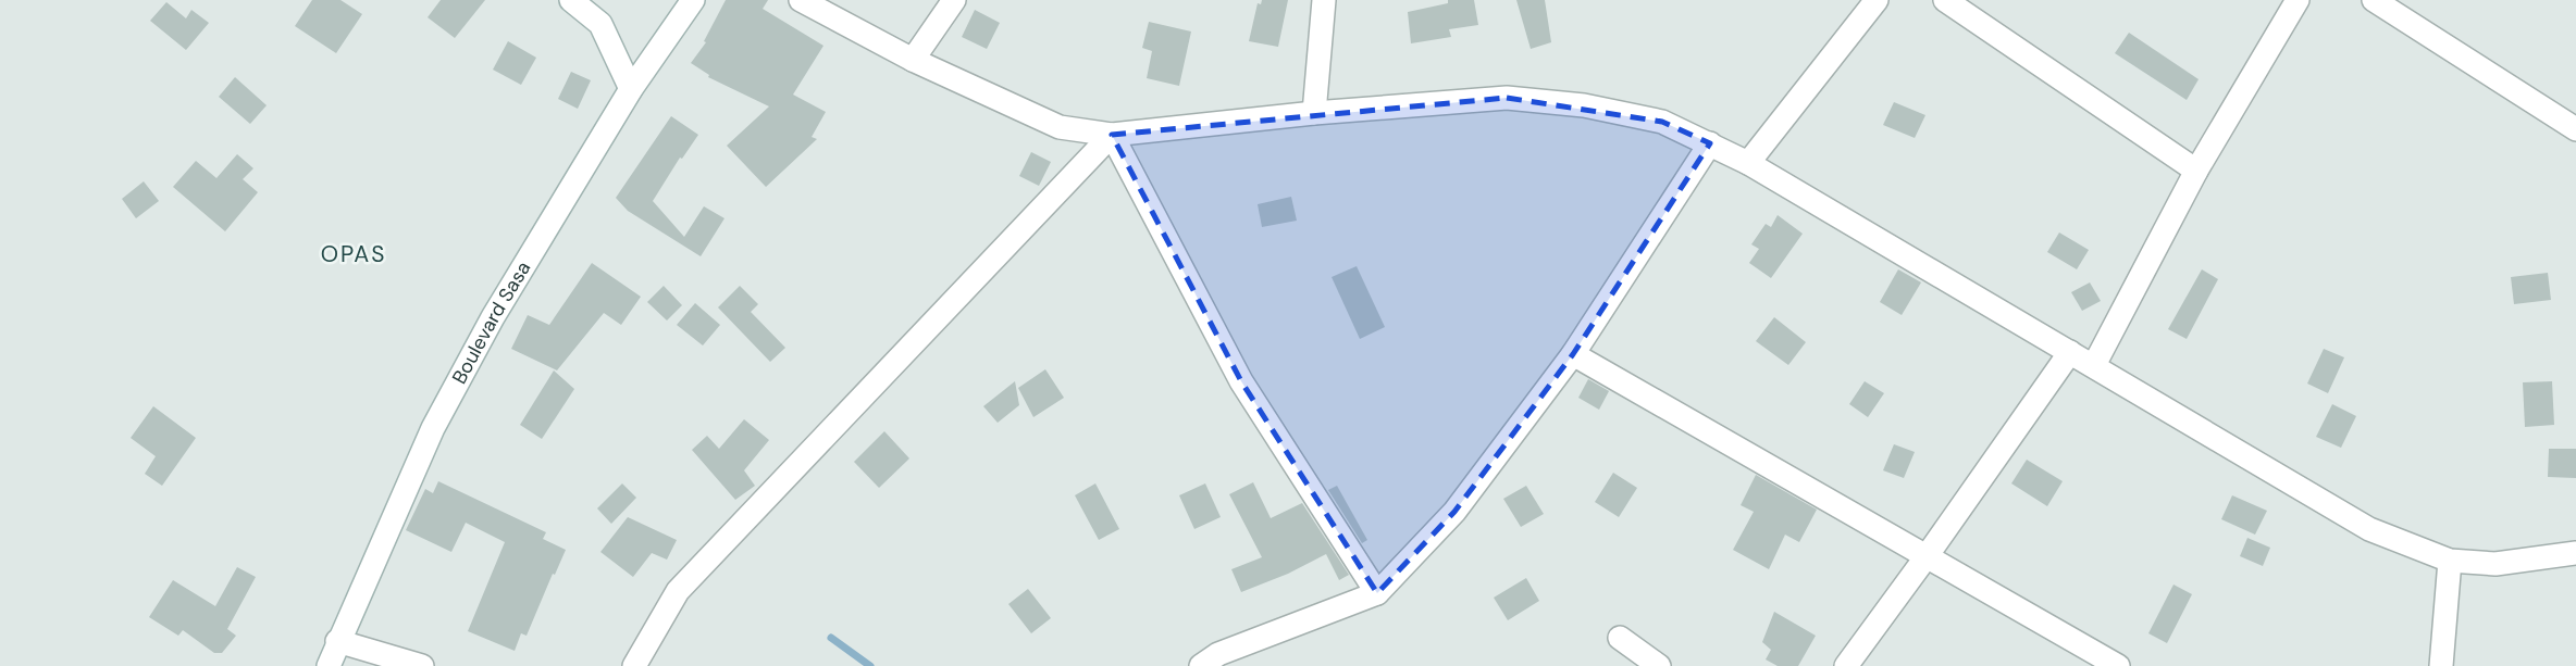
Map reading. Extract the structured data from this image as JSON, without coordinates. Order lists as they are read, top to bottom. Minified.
{"streets":{"street":["Boulevard Sasa"]},"districts":["OPAS"]}
